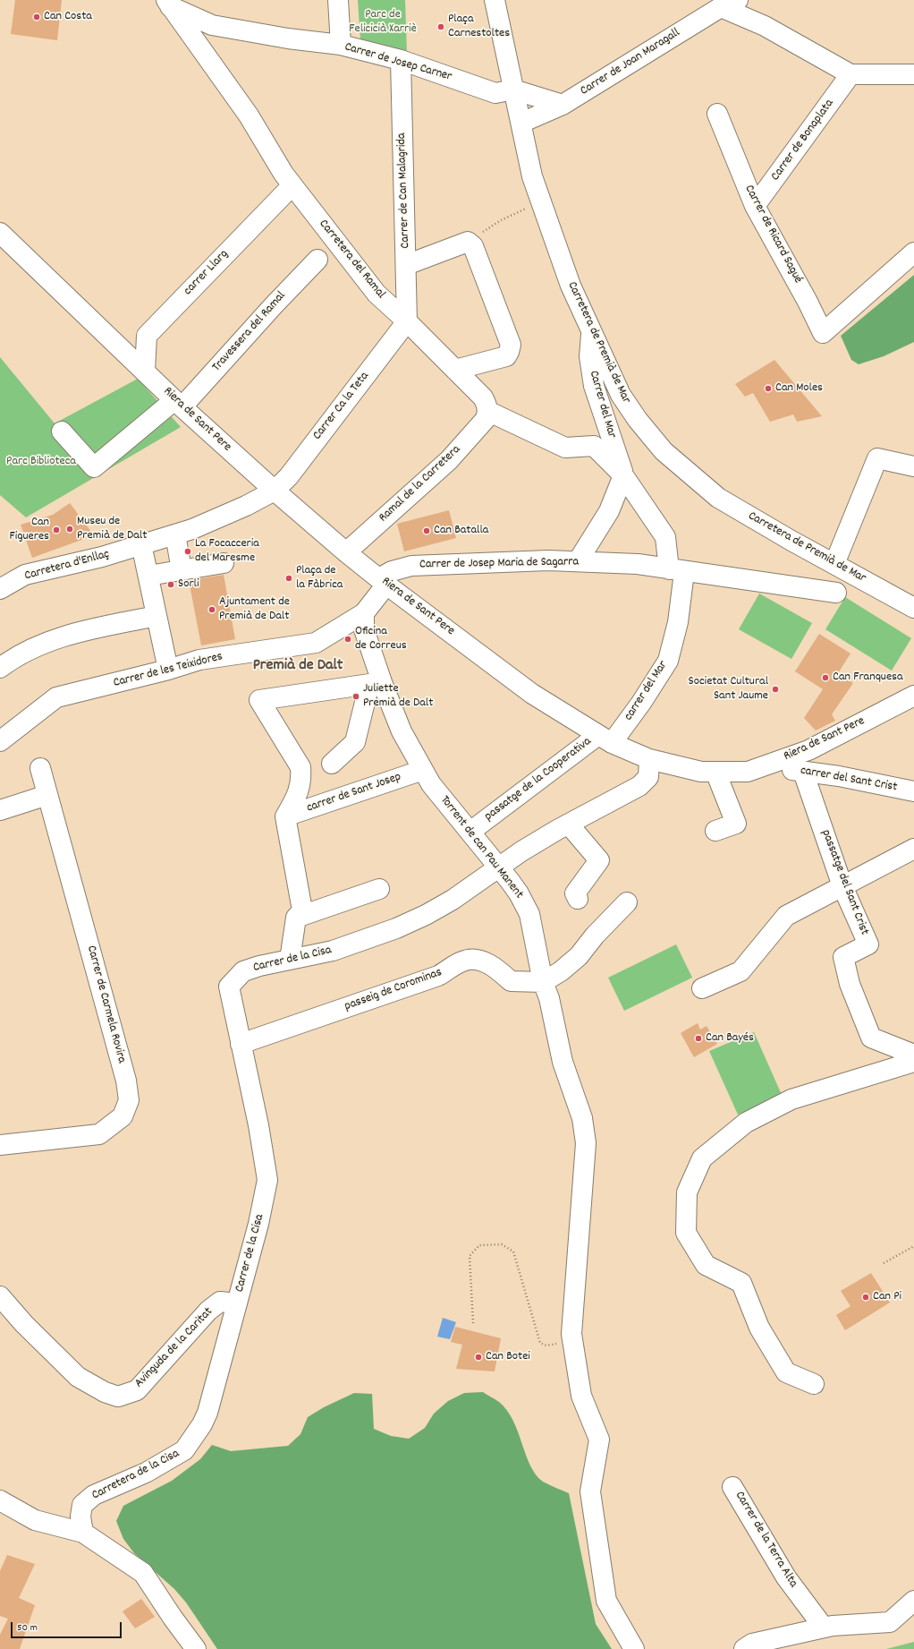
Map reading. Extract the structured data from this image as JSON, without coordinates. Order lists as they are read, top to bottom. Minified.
{"streets":{"street":["Carrer de Josep Carner","Carrer de Joan Maragall","Carrer de Bonaplata","Carrer de Can Malagrida","Carrer de Ricard Sagué","Carretera del Ramal","carrer Llarg","Travessera del Ramal","Carretera de Premià de Mar","Carrer del Mar","Carrer Ca la Teta","Riera de Sant Pere","Ramal de la Carretera","Carrer de Josep Maria de Sagarra","Carretera d'Enllaç","Carrer de les Teixidores","carrer del Mar","passatge de la Cooperativa","carrer del Sant Crist","carrer de Sant Josep","Torrent de can Pau Manent","passatge del Sant Crist","Carrer de la Cisa","passeig de Corominas","Carrer de Carmela Rovira","Avinguda de la Caritat","Carretera de la Cisa","Carrer de la Terra Alta"]},"crossings":[["Carrer de Josep Carner","Carrer de Joan Maragall"],["Carrer de Josep Carner","Carrer de Can Malagrida"],["Carrer de Josep Carner","Carretera del Ramal"],["Carrer de Josep Carner","Carretera de Premià de Mar"],["Carrer de Joan Maragall","Carretera de Premià de Mar"],["Carrer de Bonaplata","Carrer de Ricard Sagué"],["Carrer de Can Malagrida","Carretera del Ramal"],["Carrer de Can Malagrida","Carrer Ca la Teta"],["Carretera del Ramal","carrer Llarg"],["Carretera del Ramal","Carrer Ca la Teta"],["Carretera del Ramal","Ramal de la Carretera"],["carrer Llarg","Riera de Sant Pere"],["Travessera del Ramal","Riera de Sant Pere"],["Carretera de Premià de Mar","Carrer del Mar"],["Carrer del Mar","carrer del Mar"],["Carrer Ca la Teta","Riera de Sant Pere"],["Carrer Ca la Teta","Carretera d'Enllaç"],["Riera de Sant Pere","Ramal de la Carretera"],["Riera de Sant Pere","Carrer de Josep Maria de Sagarra"],["Riera de Sant Pere","Carretera d'Enllaç"],["Riera de Sant Pere","carrer del Mar"],["Riera de Sant Pere","passatge de la Cooperativa"],["Riera de Sant Pere","carrer del Sant Crist"],["Riera de Sant Pere","Carrer de la Cisa"],["Carrer de Josep Maria de Sagarra","carrer del Mar"],["Carrer de les Teixidores","Torrent de can Pau Manent"],["carrer del Mar","passatge de la Cooperativa"],["carrer del Sant Crist","passatge del Sant Crist"],["carrer de Sant Josep","Torrent de can Pau Manent"],["Torrent de can Pau Manent","Carrer de la Cisa"],["Torrent de can Pau Manent","passeig de Corominas"],["Carrer de la Cisa","passeig de Corominas"],["Carrer de la Cisa","Avinguda de la Caritat"],["Carrer de la Cisa","Carretera de la Cisa"],["Avinguda de la Caritat","Carretera de la Cisa"]],"districts":["Premià de Dalt"],"parks":["Parc de Felicicià Xarriè","Parc Biblioteca"],"places":["Can Costa","Plaça Carnestoltes","Can Moles","Museu de Premià de Dalt","Can Figueres","Can Batalla","La Focacceria del Maresme","Plaça de la Fàbrica","Sorli","Ajuntament de Premià de Dalt","Oficina de Correus","Can Franquesa","Societat Cultural Sant Jaume","Juliette Premià de Dalt","Can Bayés","Can Pi","Can Botei"],"scale_bar":"50 m"}
